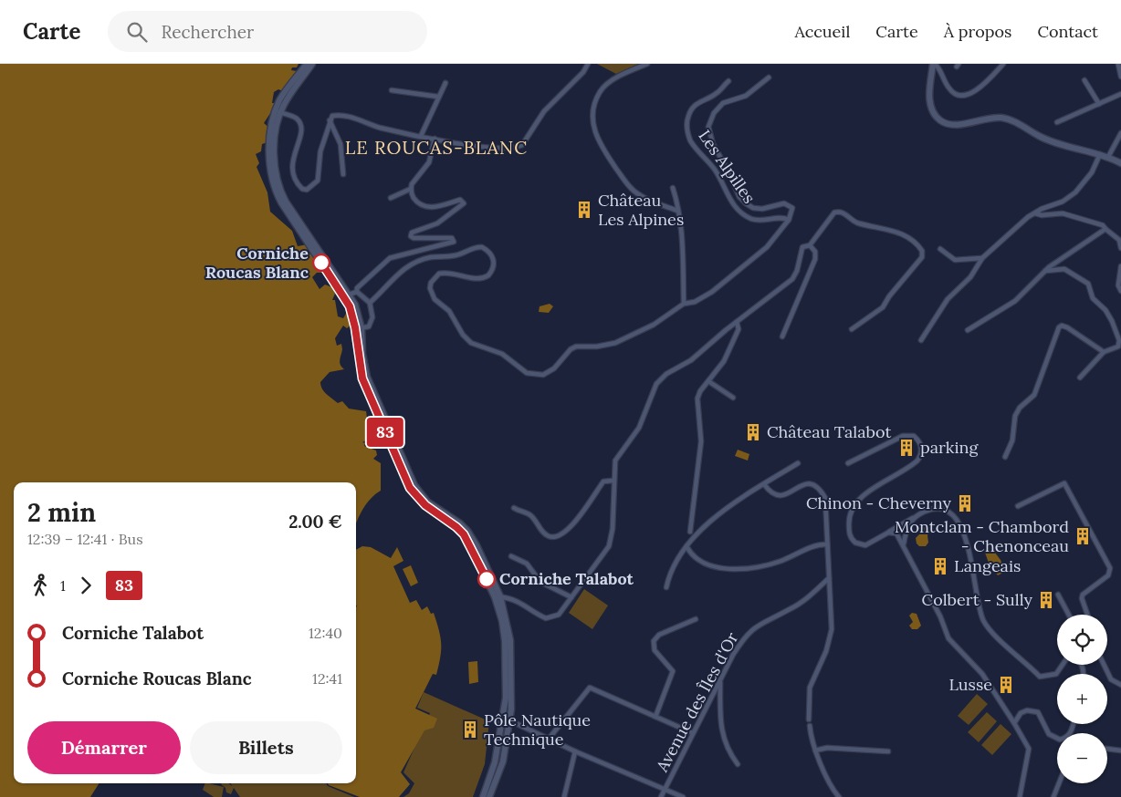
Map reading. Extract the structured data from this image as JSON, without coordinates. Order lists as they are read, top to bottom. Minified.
{"streets":{"street":["Les Alpilles","Avenue des Îles d'Or"]},"districts":["LE ROUCAS-BLANC"],"places":{"building":["Château Les Alpines","Château Talabot","parking","Chinon - Cheverny","Montclam - Chambord - Chenonceau","Langeais","Colbert - Sully","Lusse","Pôle Nautique Technique"],"other":["Corniche Roucas Blanc","Corniche Talabot"]},"lines":["bus line 83"],"page":{"header":"Carte","search":"Rechercher","nav":["Accueil","Carte","À propos","Contact"],"on_map":"83","heading":["2 min","12:39 – 12:41 · Bus","2.00 €"],"legs":["1","83"],"list":[{"name":"Corniche Talabot","value":"12:40"},{"name":"Corniche Roucas Blanc","value":"12:41"}],"map_buttons":["+","−"],"buttons":["Démarrer","Billets"]}}
